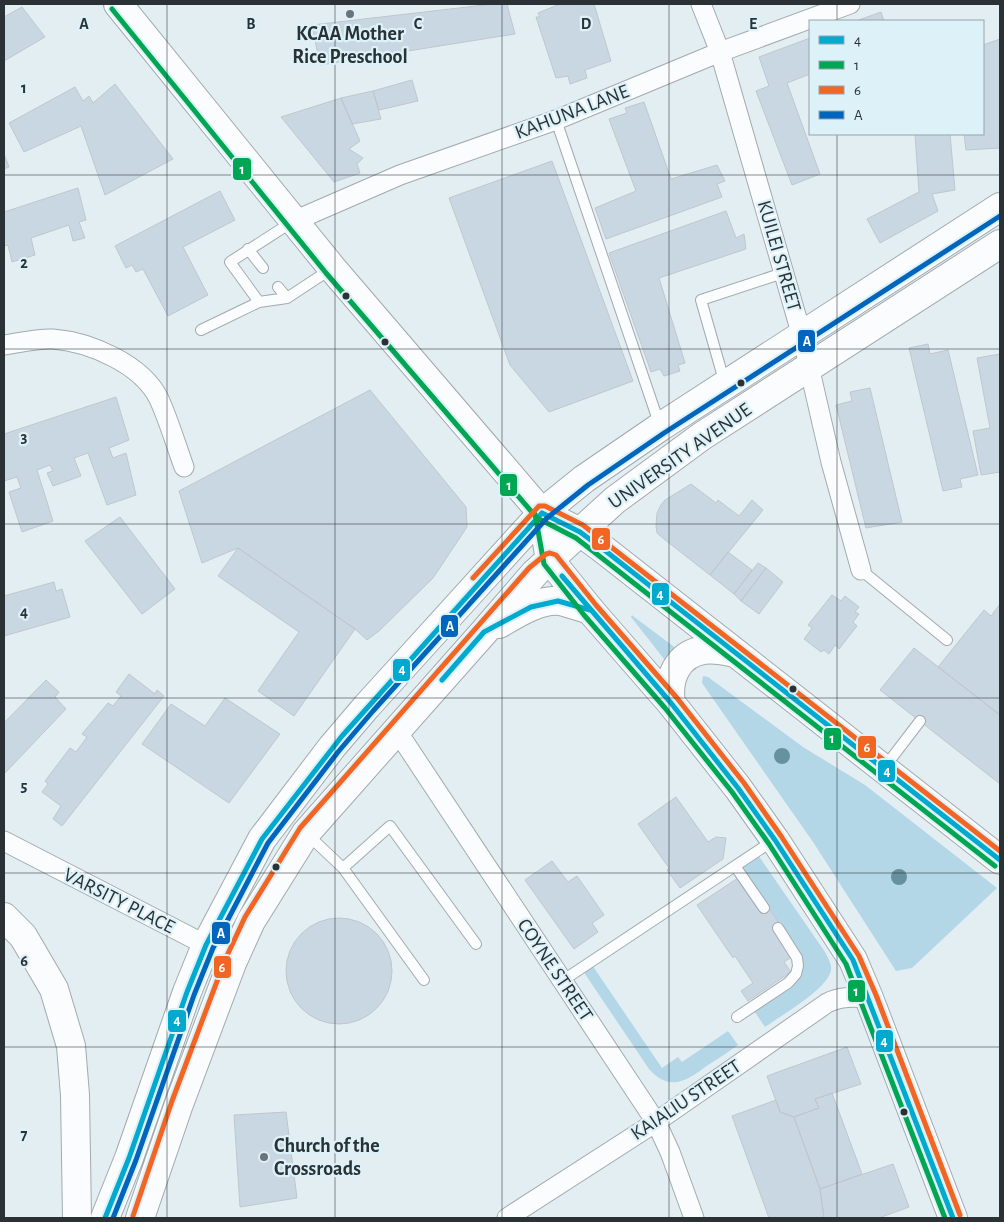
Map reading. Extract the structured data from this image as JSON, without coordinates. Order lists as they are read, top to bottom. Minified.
{"streets":{"main road":["UNIVERSITY AVENUE"],"street":["KAHUNA LANE","KUILEI STREET","VARSITY PLACE","COYNE STREET","KAIALIU STREET"]},"crossings":[["KAHUNA LANE","KUILEI STREET"],["KUILEI STREET","UNIVERSITY AVENUE"],["UNIVERSITY AVENUE","VARSITY PLACE"],["UNIVERSITY AVENUE","COYNE STREET"],["COYNE STREET","KAIALIU STREET"]],"places":["KCAA Mother Rice Preschool","Church of the Crossroads"],"lines":["transit line 1","transit line A","transit line 6","transit line 4"],"legend":["4","1","6","A"],"grid":{"columns":["A","B","C","D","E"],"rows":["1","2","3","4","5","6","7"]}}
